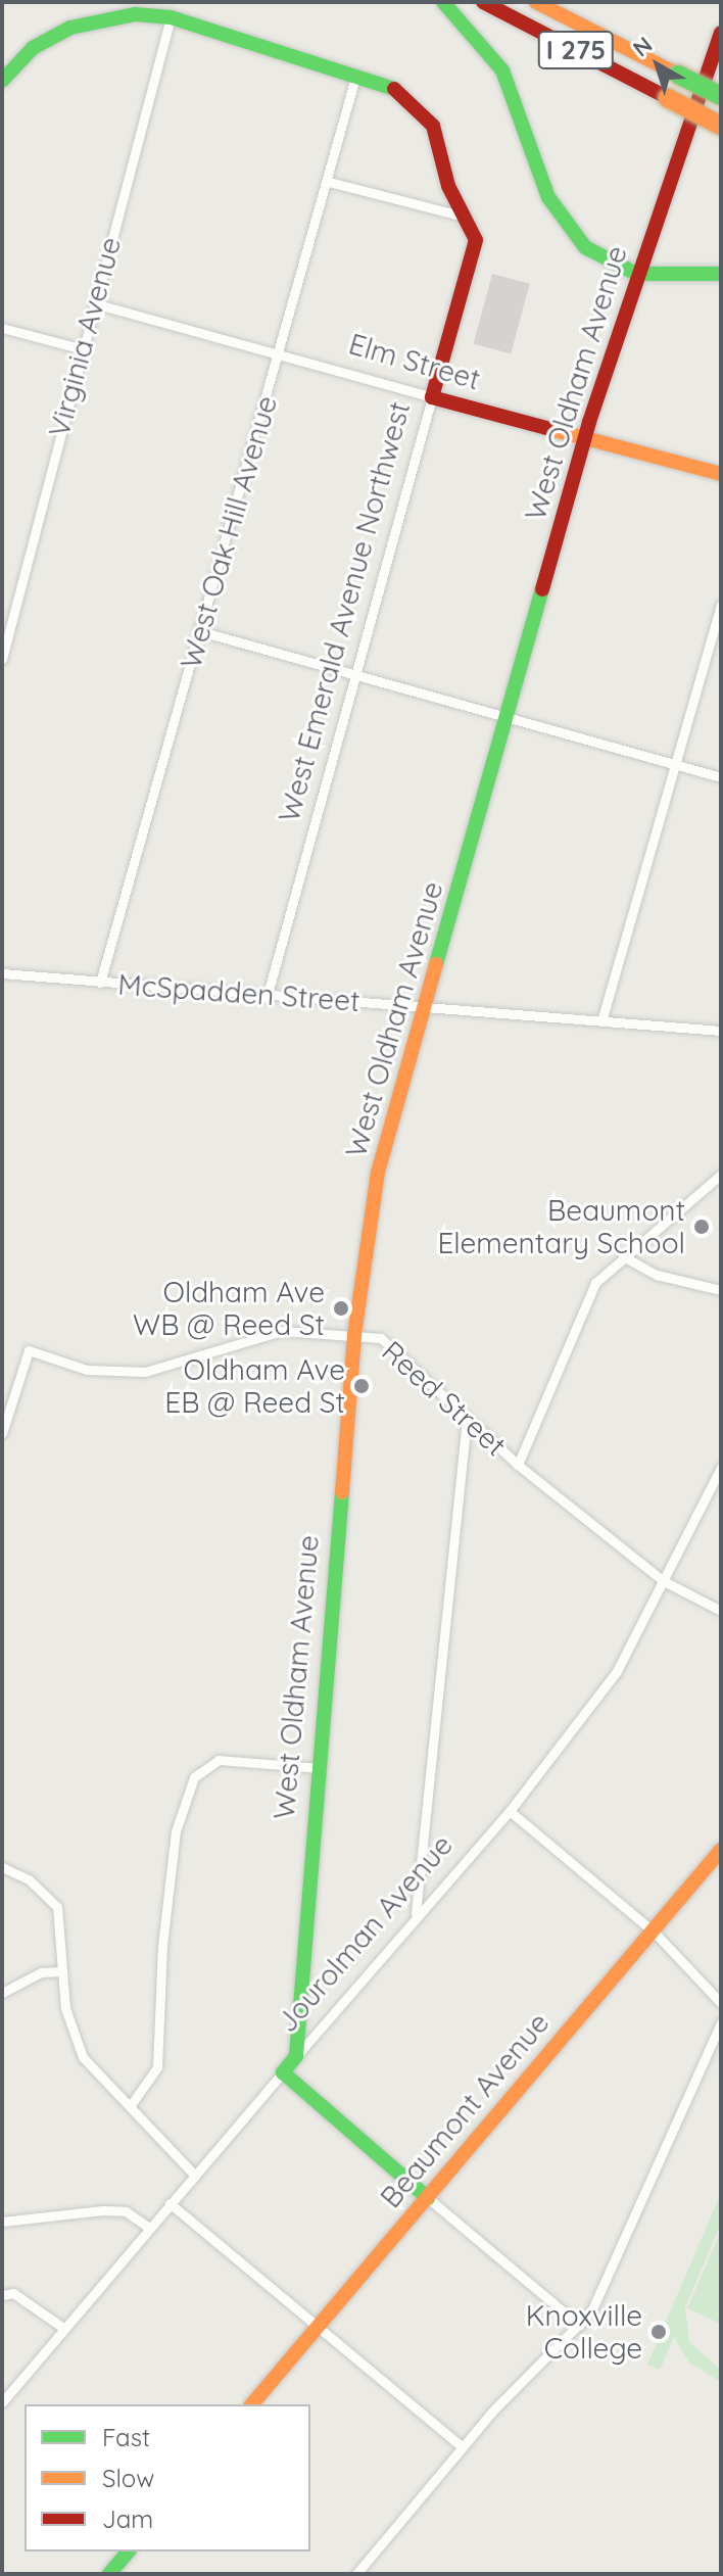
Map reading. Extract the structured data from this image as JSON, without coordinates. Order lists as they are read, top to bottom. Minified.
{"streets":{"main road":["I 275","Elm Street","West Oldham Avenue","West Emerald Avenue Northwest","Jourolman Avenue","Beaumont Avenue"],"street":["Virginia Avenue","West Oak Hill Avenue","McSpadden Street","Reed Street"]},"crossings":[["Virginia Avenue","Elm Street"],["Elm Street","West Oldham Avenue"],["Elm Street","West Oak Hill Avenue"],["Elm Street","West Emerald Avenue Northwest"],["West Oldham Avenue","McSpadden Street"],["West Oldham Avenue","Reed Street"],["West Oldham Avenue","Jourolman Avenue"],["West Oak Hill Avenue","McSpadden Street"],["West Emerald Avenue Northwest","McSpadden Street"],["Reed Street","Jourolman Avenue"]],"places":["Beaumont Elementary School","Oldham Ave WB @ Reed St","Oldham Ave EB @ Reed St","Knoxville College"],"legend":["Fast","Slow","Jam"],"north":"top left"}
